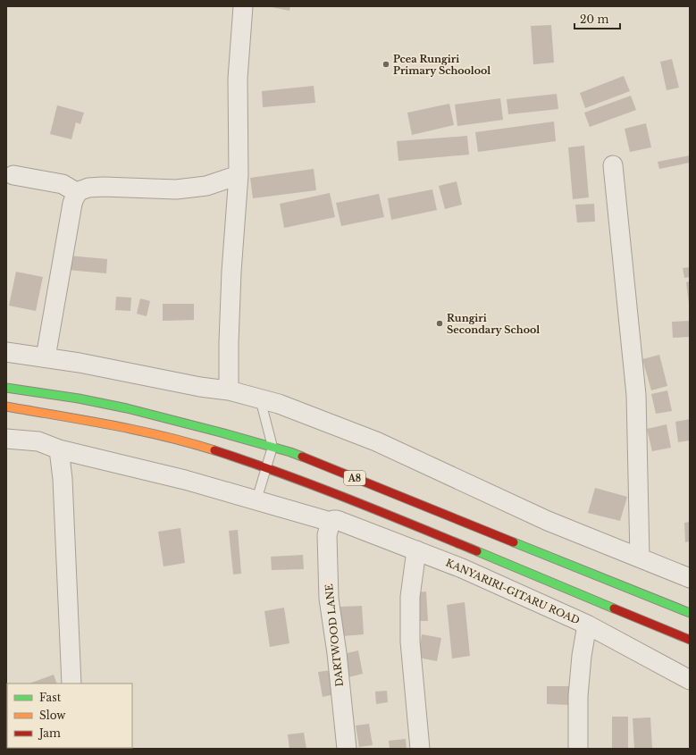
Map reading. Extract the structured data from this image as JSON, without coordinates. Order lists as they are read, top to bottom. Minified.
{"streets":{"highway":["A8"],"street":["KANYARIRI-GITARU ROAD","DARTWOOD LANE"]},"crossings":[["KANYARIRI-GITARU ROAD","DARTWOOD LANE"]],"places":["Pcea Rungiri Primary Schoolool","Rungiri Secondary School"],"legend":["Fast","Slow","Jam"],"scale_bar":"20 m"}
